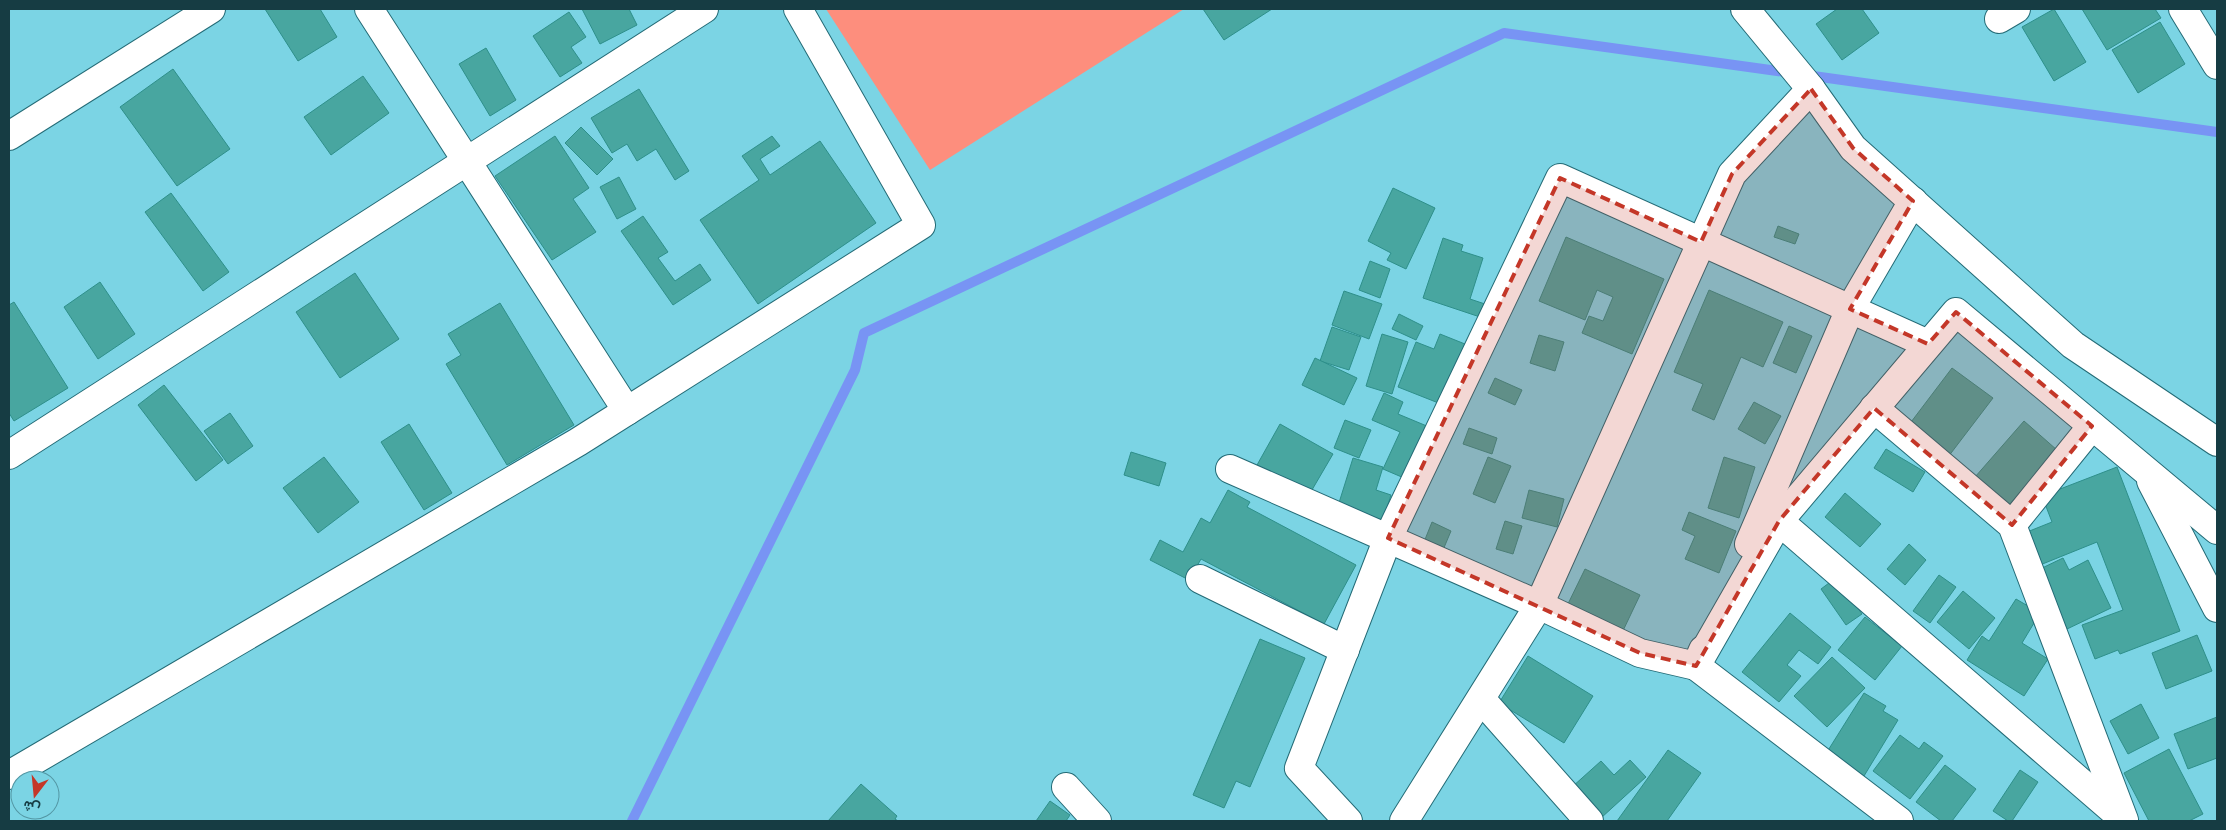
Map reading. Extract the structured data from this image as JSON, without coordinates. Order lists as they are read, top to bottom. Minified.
{"north":"bottom"}
